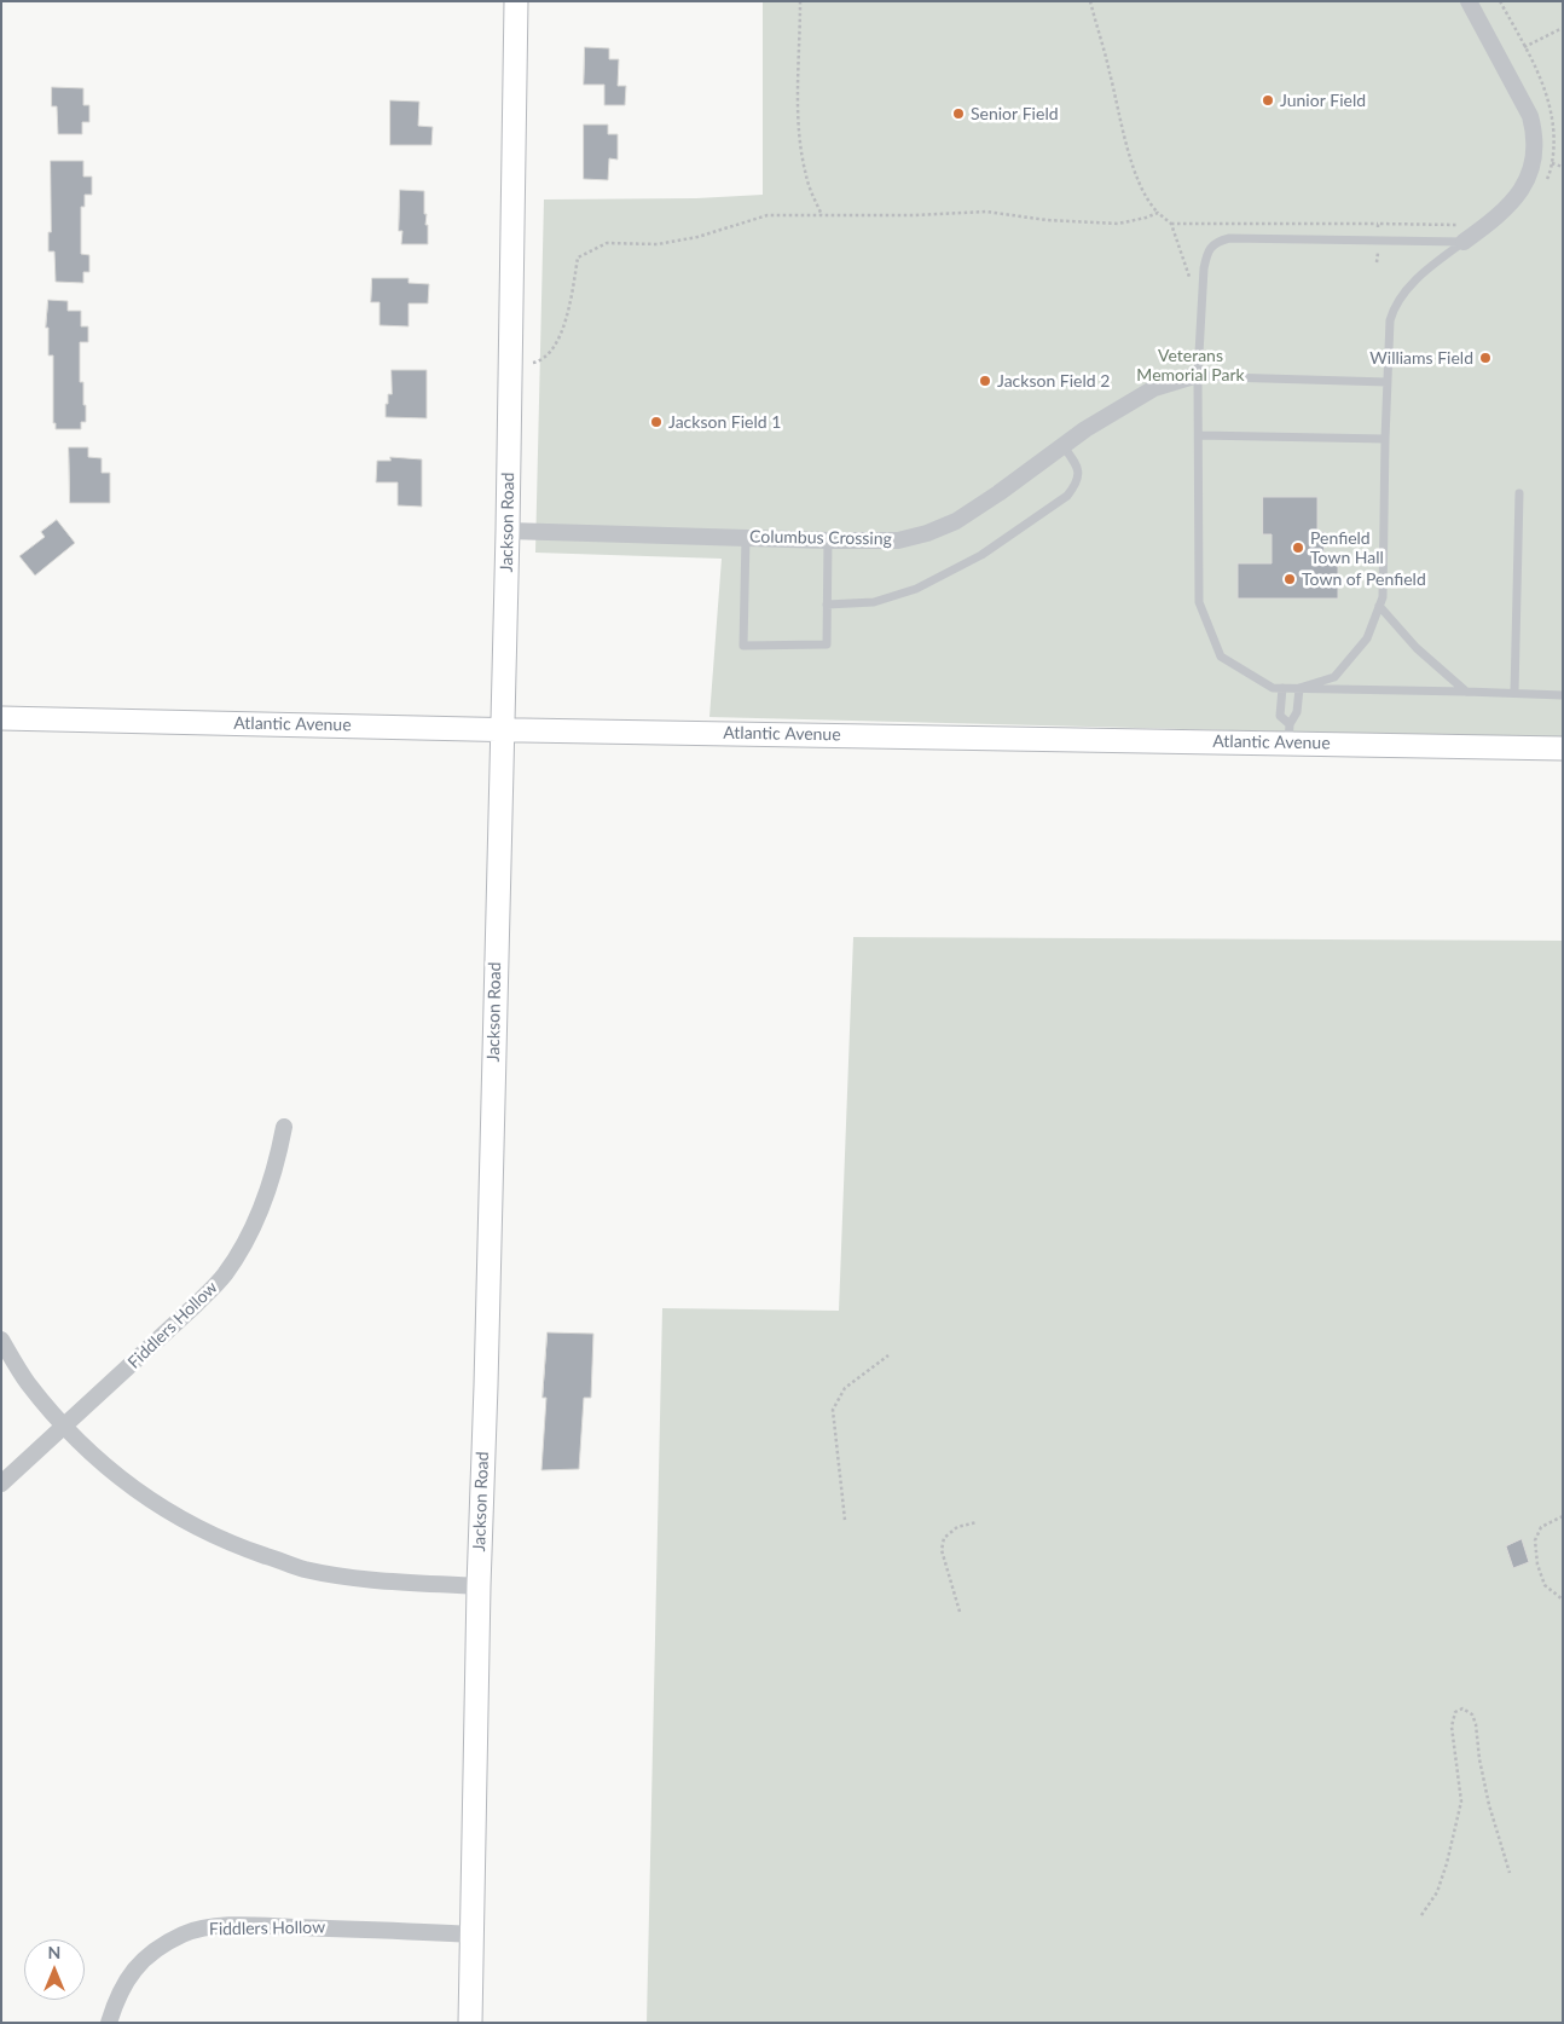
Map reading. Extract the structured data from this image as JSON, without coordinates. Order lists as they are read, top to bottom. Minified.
{"streets":{"street":["Jackson Road","Columbus Crossing","Atlantic Avenue","Fiddlers Hollow"]},"crossings":[["Jackson Road","Columbus Crossing"],["Jackson Road","Atlantic Avenue"],["Jackson Road","Fiddlers Hollow"]],"parks":["Veterans Memorial Park"],"places":["Junior Field","Senior Field","Williams Field","Jackson Field 2","Jackson Field 1","Penfield Town Hall","Town of Penfield"],"north":"top"}
